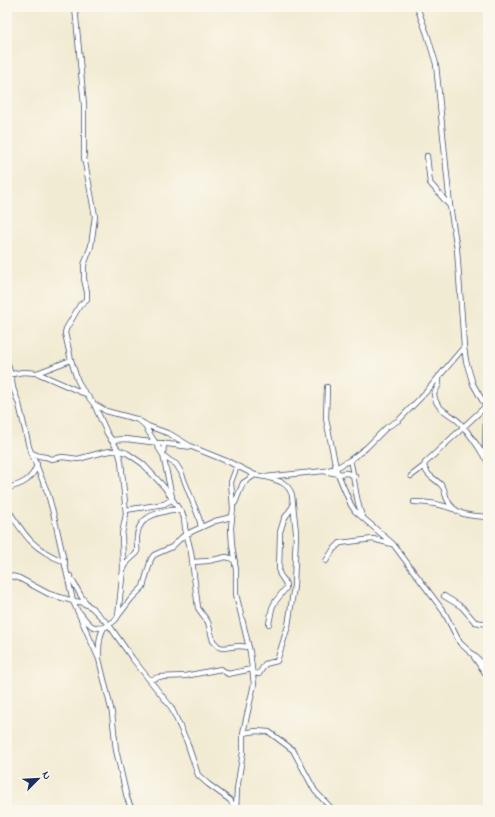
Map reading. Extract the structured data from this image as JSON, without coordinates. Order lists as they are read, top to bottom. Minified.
{"north":"top right"}
